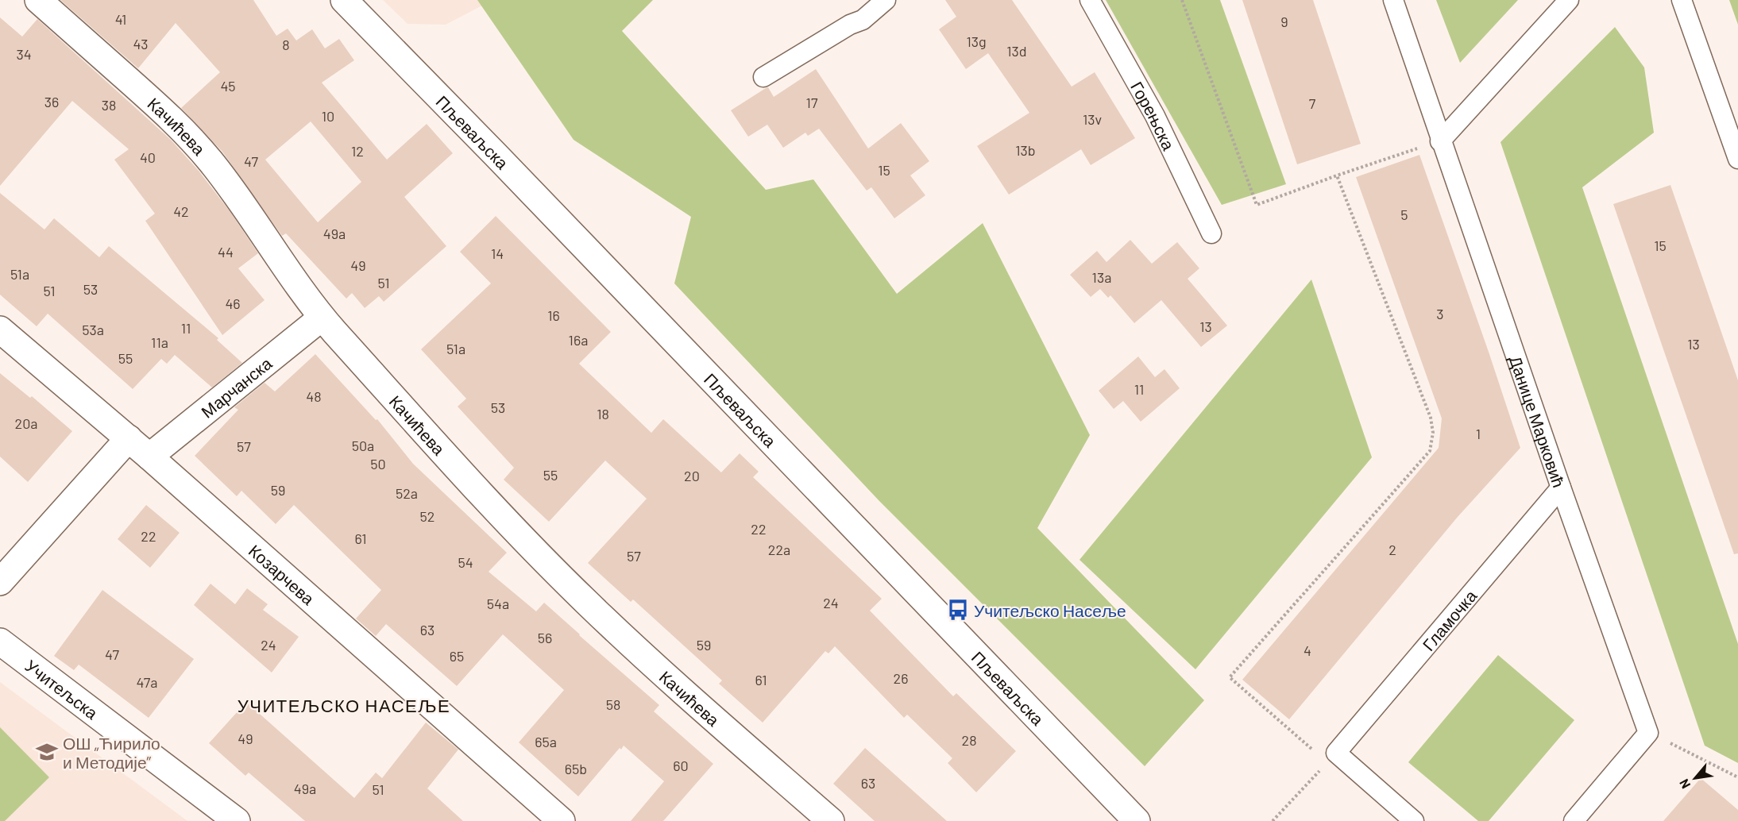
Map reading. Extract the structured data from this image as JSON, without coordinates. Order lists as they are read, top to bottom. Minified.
{"streets":{"street":["Качићева","Пљеваљска","Марчанска","Козарчева","Учитељска"],"lane":["Горењска","Данице Марковић","Гламочка"]},"crossings":[["Качићева","Марчанска"],["Марчанска","Козарчева"],["Данице Марковић","Гламочка"]],"districts":["УЧИТЕЉСКО НАСЕЉЕ"],"places":{"bus stop":["Учитељско Насеље"],"school or university":["ОШ „Ћирило и Методије”"]},"house_numbers":["41","9","13g","43","8","13d","34","45","36","17","7","38","10","13v","13b","12","40","47","15","42","5","49a","15","44","14","49","51a","13a","51","53","51","46","3","16","13","11","53a","16a","11a","13","51a","55","11","48","53","18","20a","1","50a","57","50","55","20","59","52a","52","22","22","61","22a","2","57","54","24","54a","63","56","24","59","4","47","65","26","61","47a","58","49","28","65a","60","65b","63","49a","51"],"north":"bottom left"}
